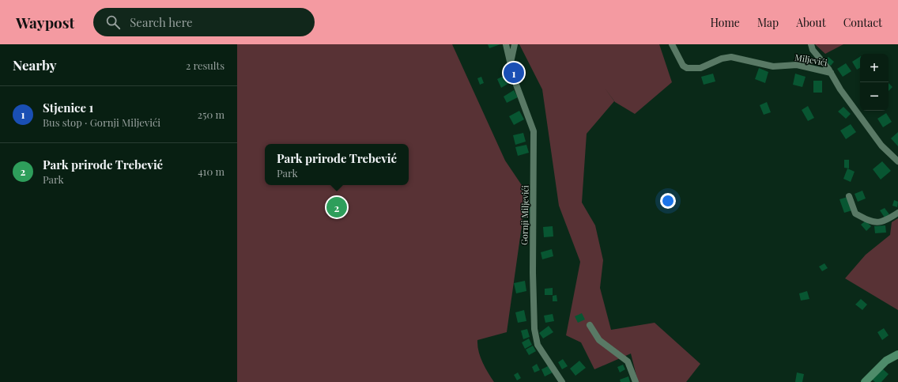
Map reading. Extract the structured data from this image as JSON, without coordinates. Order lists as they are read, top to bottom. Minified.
{"streets":{"street":["Miljevići","Gornji Miljevići"]},"page":{"header":"Waypost","search":"Search here","nav":["Home","Map","About","Contact"],"heading":["Nearby","2 results"],"map_buttons":["+","−"],"pins":["1","2"],"list":[{"mark":"1","name":"Stjenice 1","note":"Bus stop · Gornji Miljevići","value":"250 m"},{"mark":"2","name":"Park prirode Trebević","note":"Park","value":"410 m"}],"popup":["Park prirode Trebević","Park"]}}
